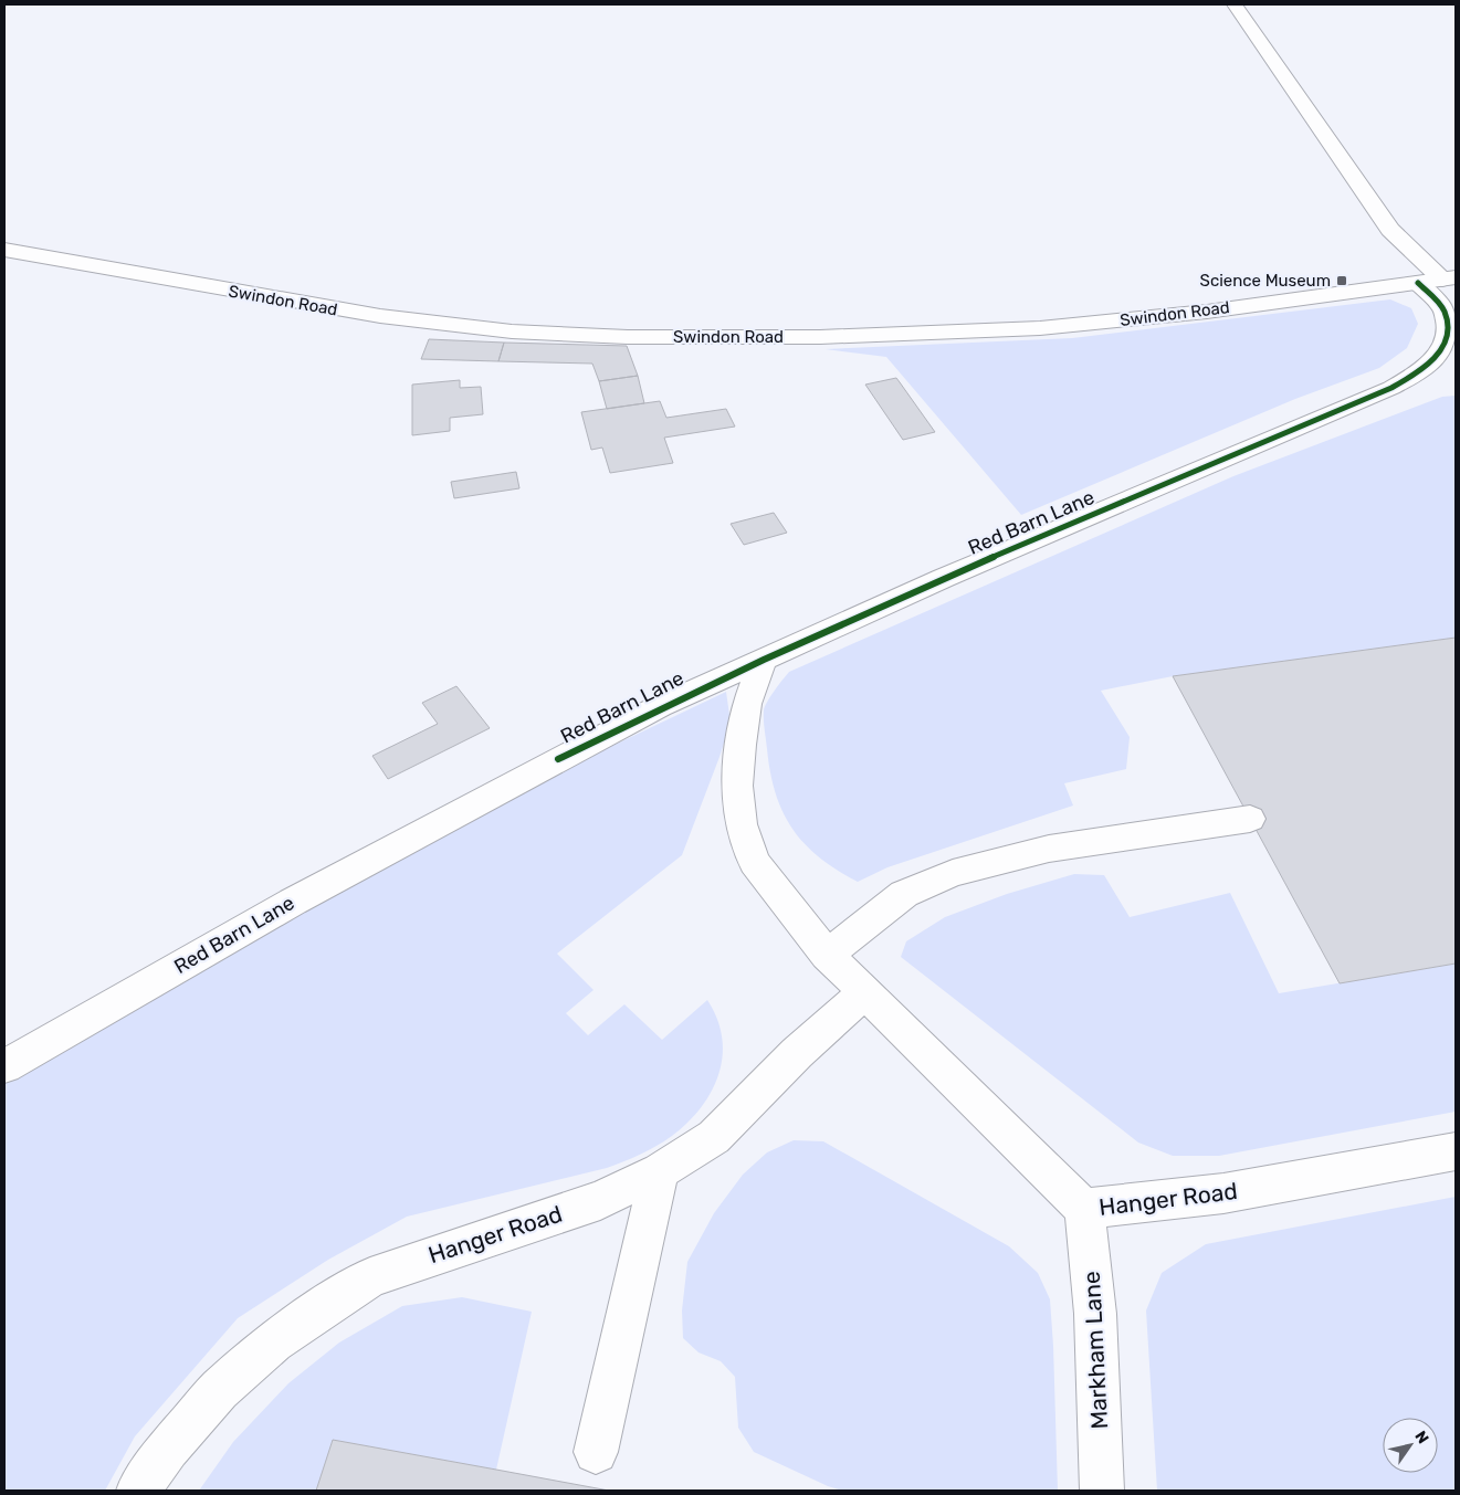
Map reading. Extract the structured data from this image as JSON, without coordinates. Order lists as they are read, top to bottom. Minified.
{"streets":{"street":["Swindon Road","Red Barn Lane","Hanger Road","Markham Lane"]},"crossings":[["Swindon Road","Red Barn Lane"],["Red Barn Lane","Hanger Road"],["Hanger Road","Markham Lane"]],"places":{"transit":["Science Museum"]},"north":"top right"}
